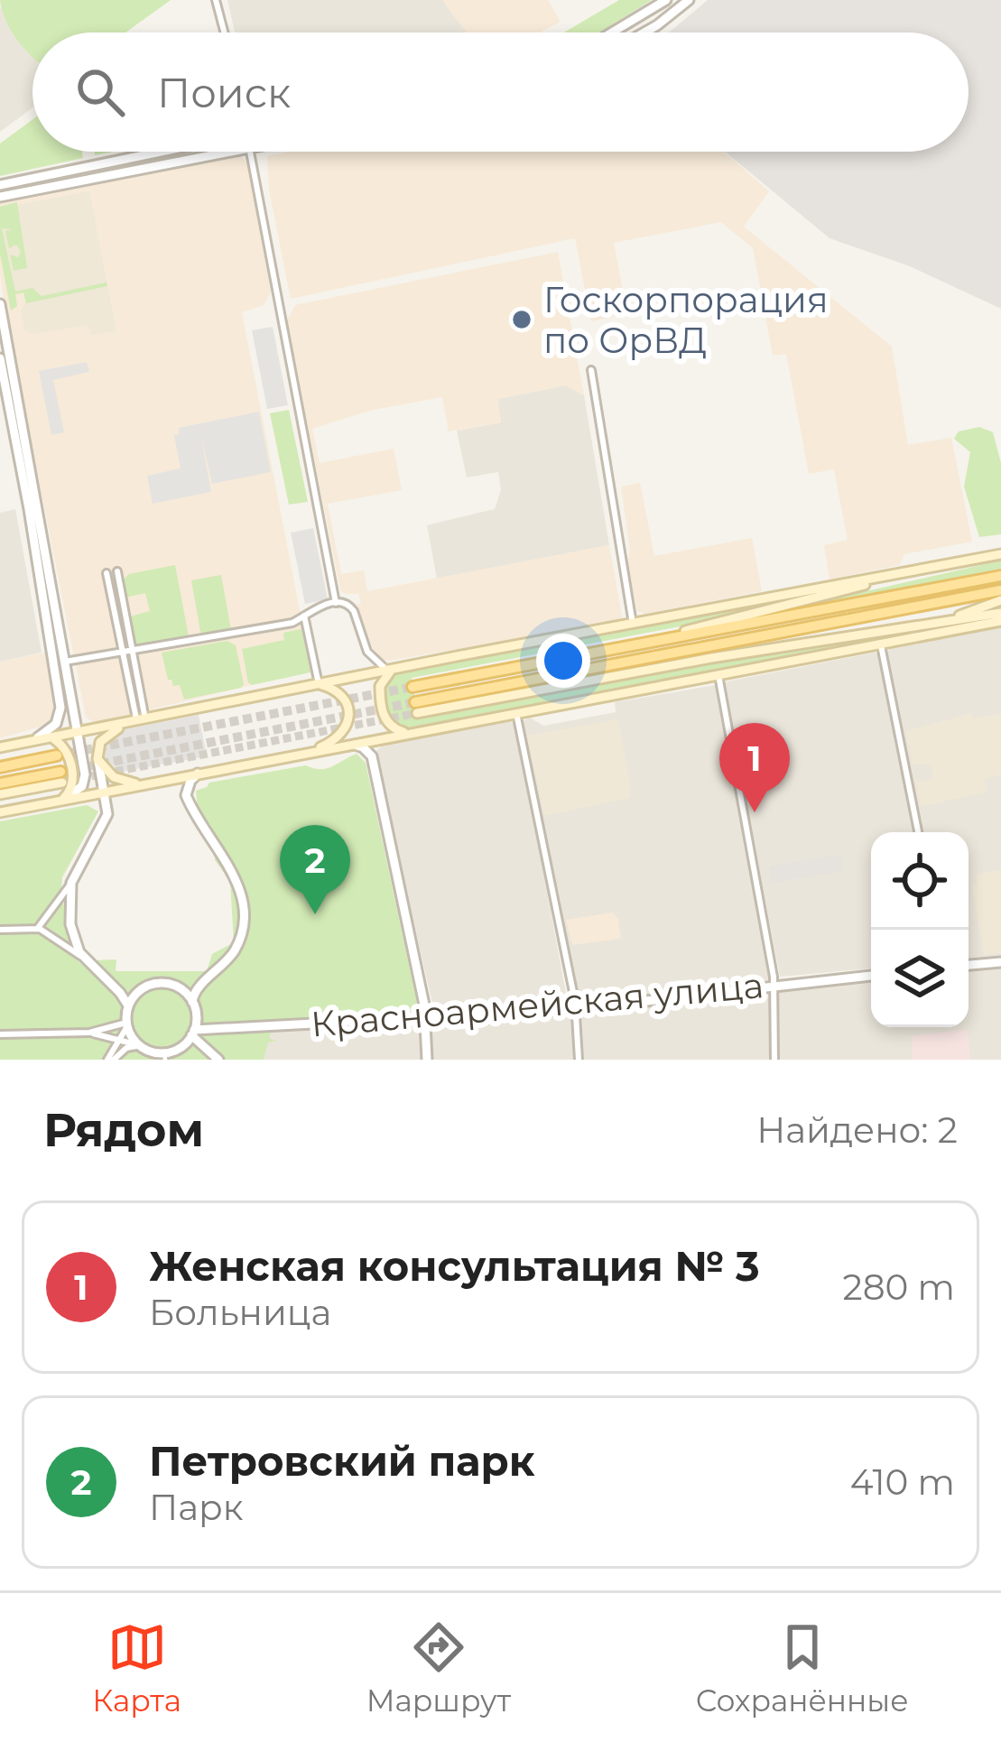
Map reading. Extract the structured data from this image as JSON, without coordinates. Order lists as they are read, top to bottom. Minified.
{"streets":{"street":["Красноармейская улица"]},"places":["Госкорпорация по ОрВД"],"page":{"search":"Поиск","pins":["1","2"],"heading":["Рядом","Найдено: 2"],"list":[{"mark":"1","name":"Женская консультация № 3","note":"Больница","value":"280 m"},{"mark":"2","name":"Петровский парк","note":"Парк","value":"410 m"}],"nav":["Карта","Маршрут","Сохранённые"]}}
